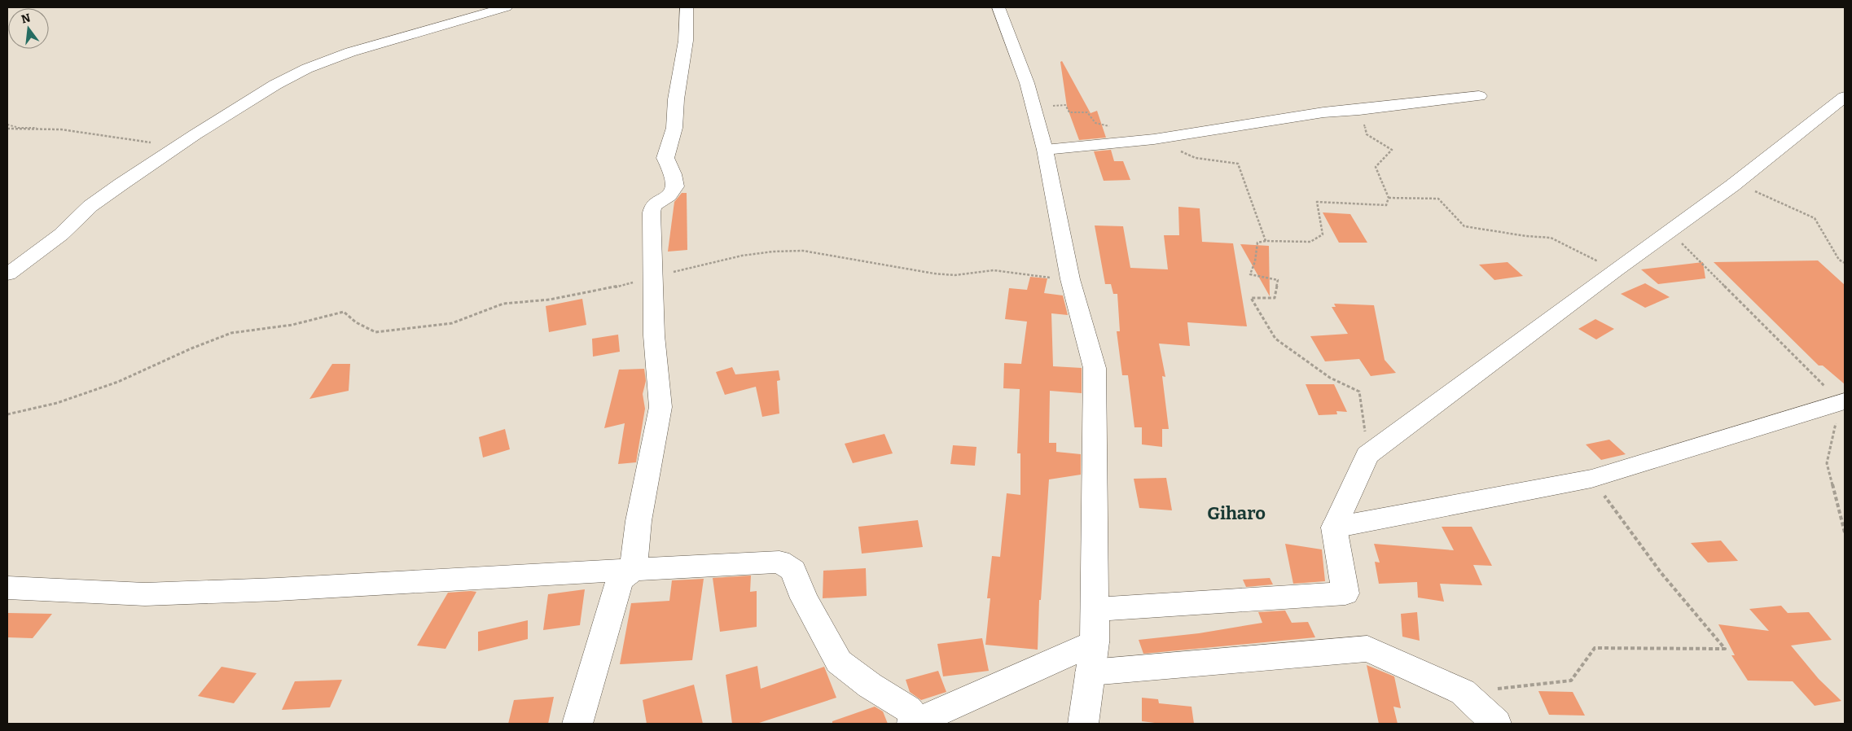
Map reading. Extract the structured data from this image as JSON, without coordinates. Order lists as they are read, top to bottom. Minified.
{"districts":["Giharo"],"north":"top"}
